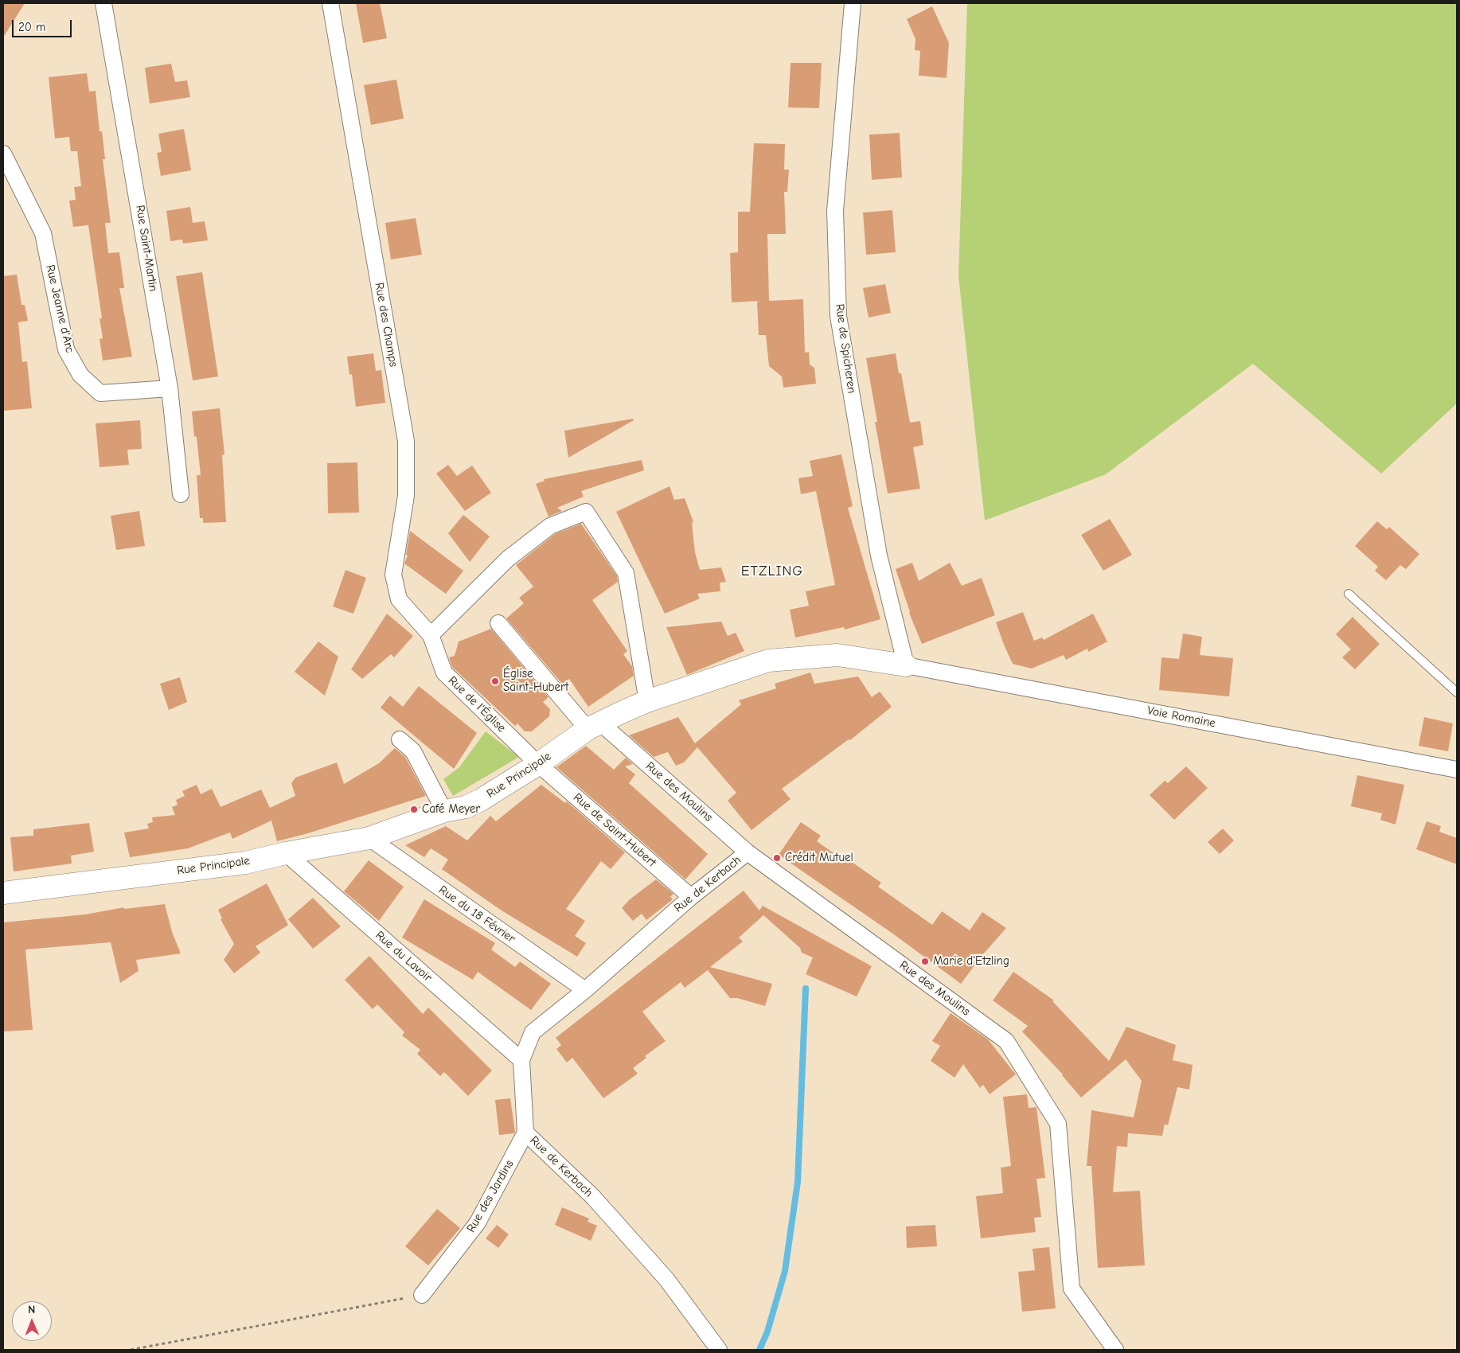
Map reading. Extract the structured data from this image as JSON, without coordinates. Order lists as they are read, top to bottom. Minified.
{"streets":{"street":["Rue Saint-Martin","Rue Jeanne d'Arc","Rue des Champs","Rue de Spicheren","Rue de l'Église","Voie Romaine","Rue Principale","Rue des Moulins","Rue de Saint-Hubert","Rue de Kerbach","Rue du 18 Février","Rue du Lavoir","Rue des Jardins"]},"crossings":[["Rue Saint-Martin","Rue Jeanne d'Arc"],["Rue des Champs","Rue de l'Église"],["Rue de Spicheren","Voie Romaine"],["Rue de Spicheren","Rue Principale"],["Rue de l'Église","Rue Principale"],["Rue de l'Église","Rue de Saint-Hubert"],["Voie Romaine","Rue Principale"],["Rue Principale","Rue des Moulins"],["Rue Principale","Rue de Saint-Hubert"],["Rue Principale","Rue du 18 Février"],["Rue Principale","Rue du Lavoir"],["Rue des Moulins","Rue de Kerbach"],["Rue de Saint-Hubert","Rue de Kerbach"],["Rue de Kerbach","Rue du 18 Février"],["Rue de Kerbach","Rue du Lavoir"],["Rue de Kerbach","Rue des Jardins"]],"districts":["ETZLING"],"places":["Église Saint-Hubert","Café Meyer","Crédit Mutuel","Marie d'Etzling"],"scale_bar":"20 m","north":"top"}
